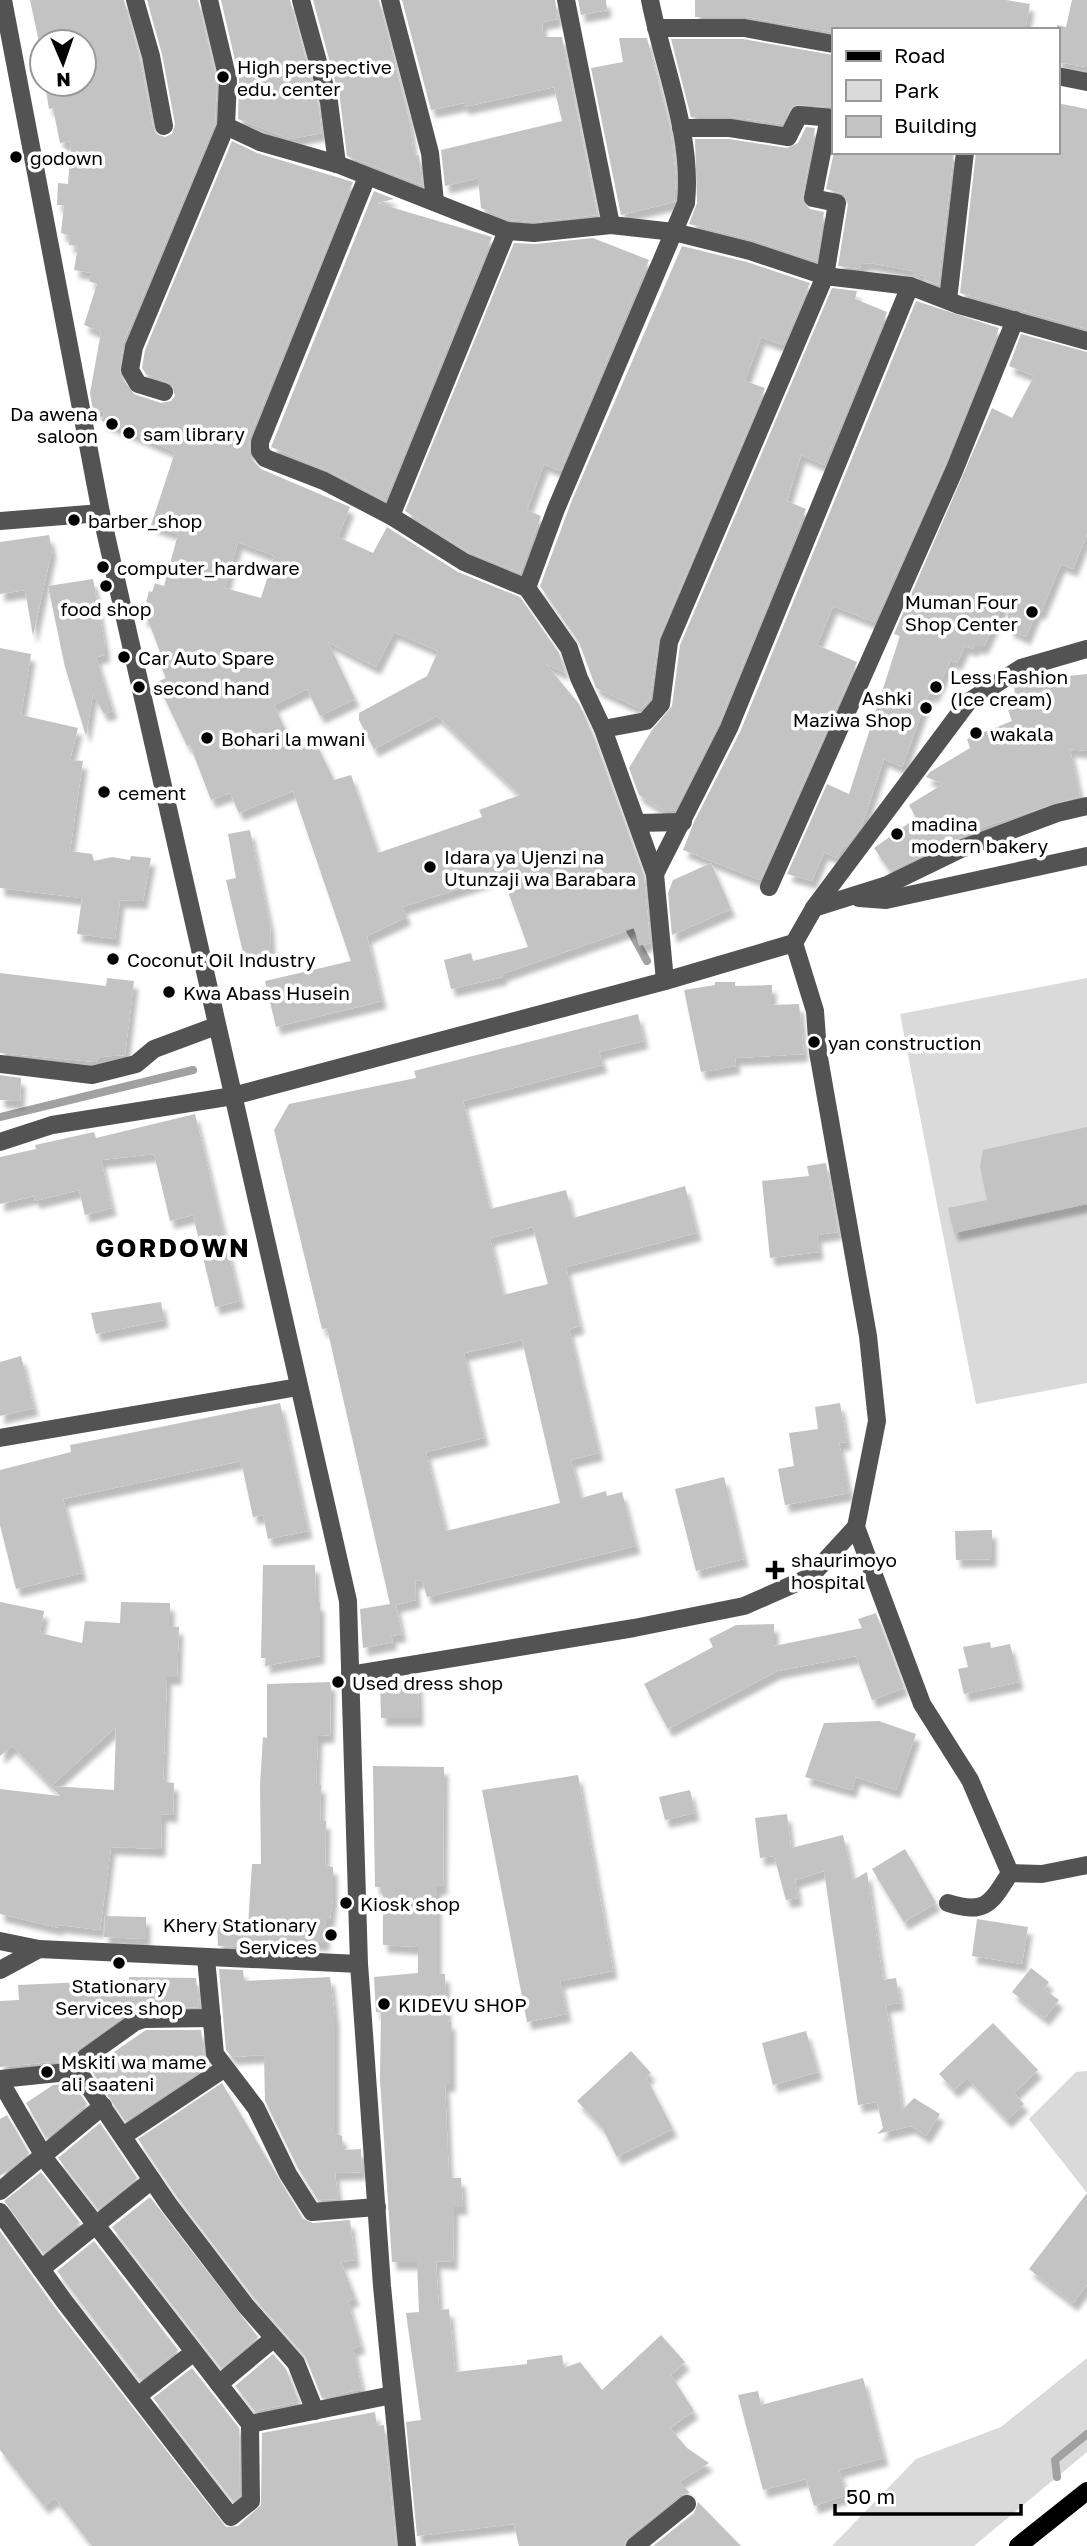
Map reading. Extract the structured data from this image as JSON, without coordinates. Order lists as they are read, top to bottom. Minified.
{"districts":["GORDOWN"],"places":{"other":["High perspective edu. center","godown","Da awena saloon","sam library","barber_shop","computer_hardware","food shop","Muman Four Shop Center","Car Auto Spare","second hand","Less Fashion (Ice cream)","Ashki Maziwa Shop","wakala","Bohari la mwani","cement","madina modern bakery","Idara ya Ujenzi na Utunzaji wa Barabara","Coconut Oil Industry","Kwa Abass Husein","yan construction","Used dress shop","Kiosk shop","Khery Stationary Services","Stationary Services shop","KIDEVU SHOP","Mskiti wa mame ali saateni"],"health":["shaurimoyo hospital"]},"legend":["Road","Park","Building"],"scale_bar":"50 m","north":"bottom"}
